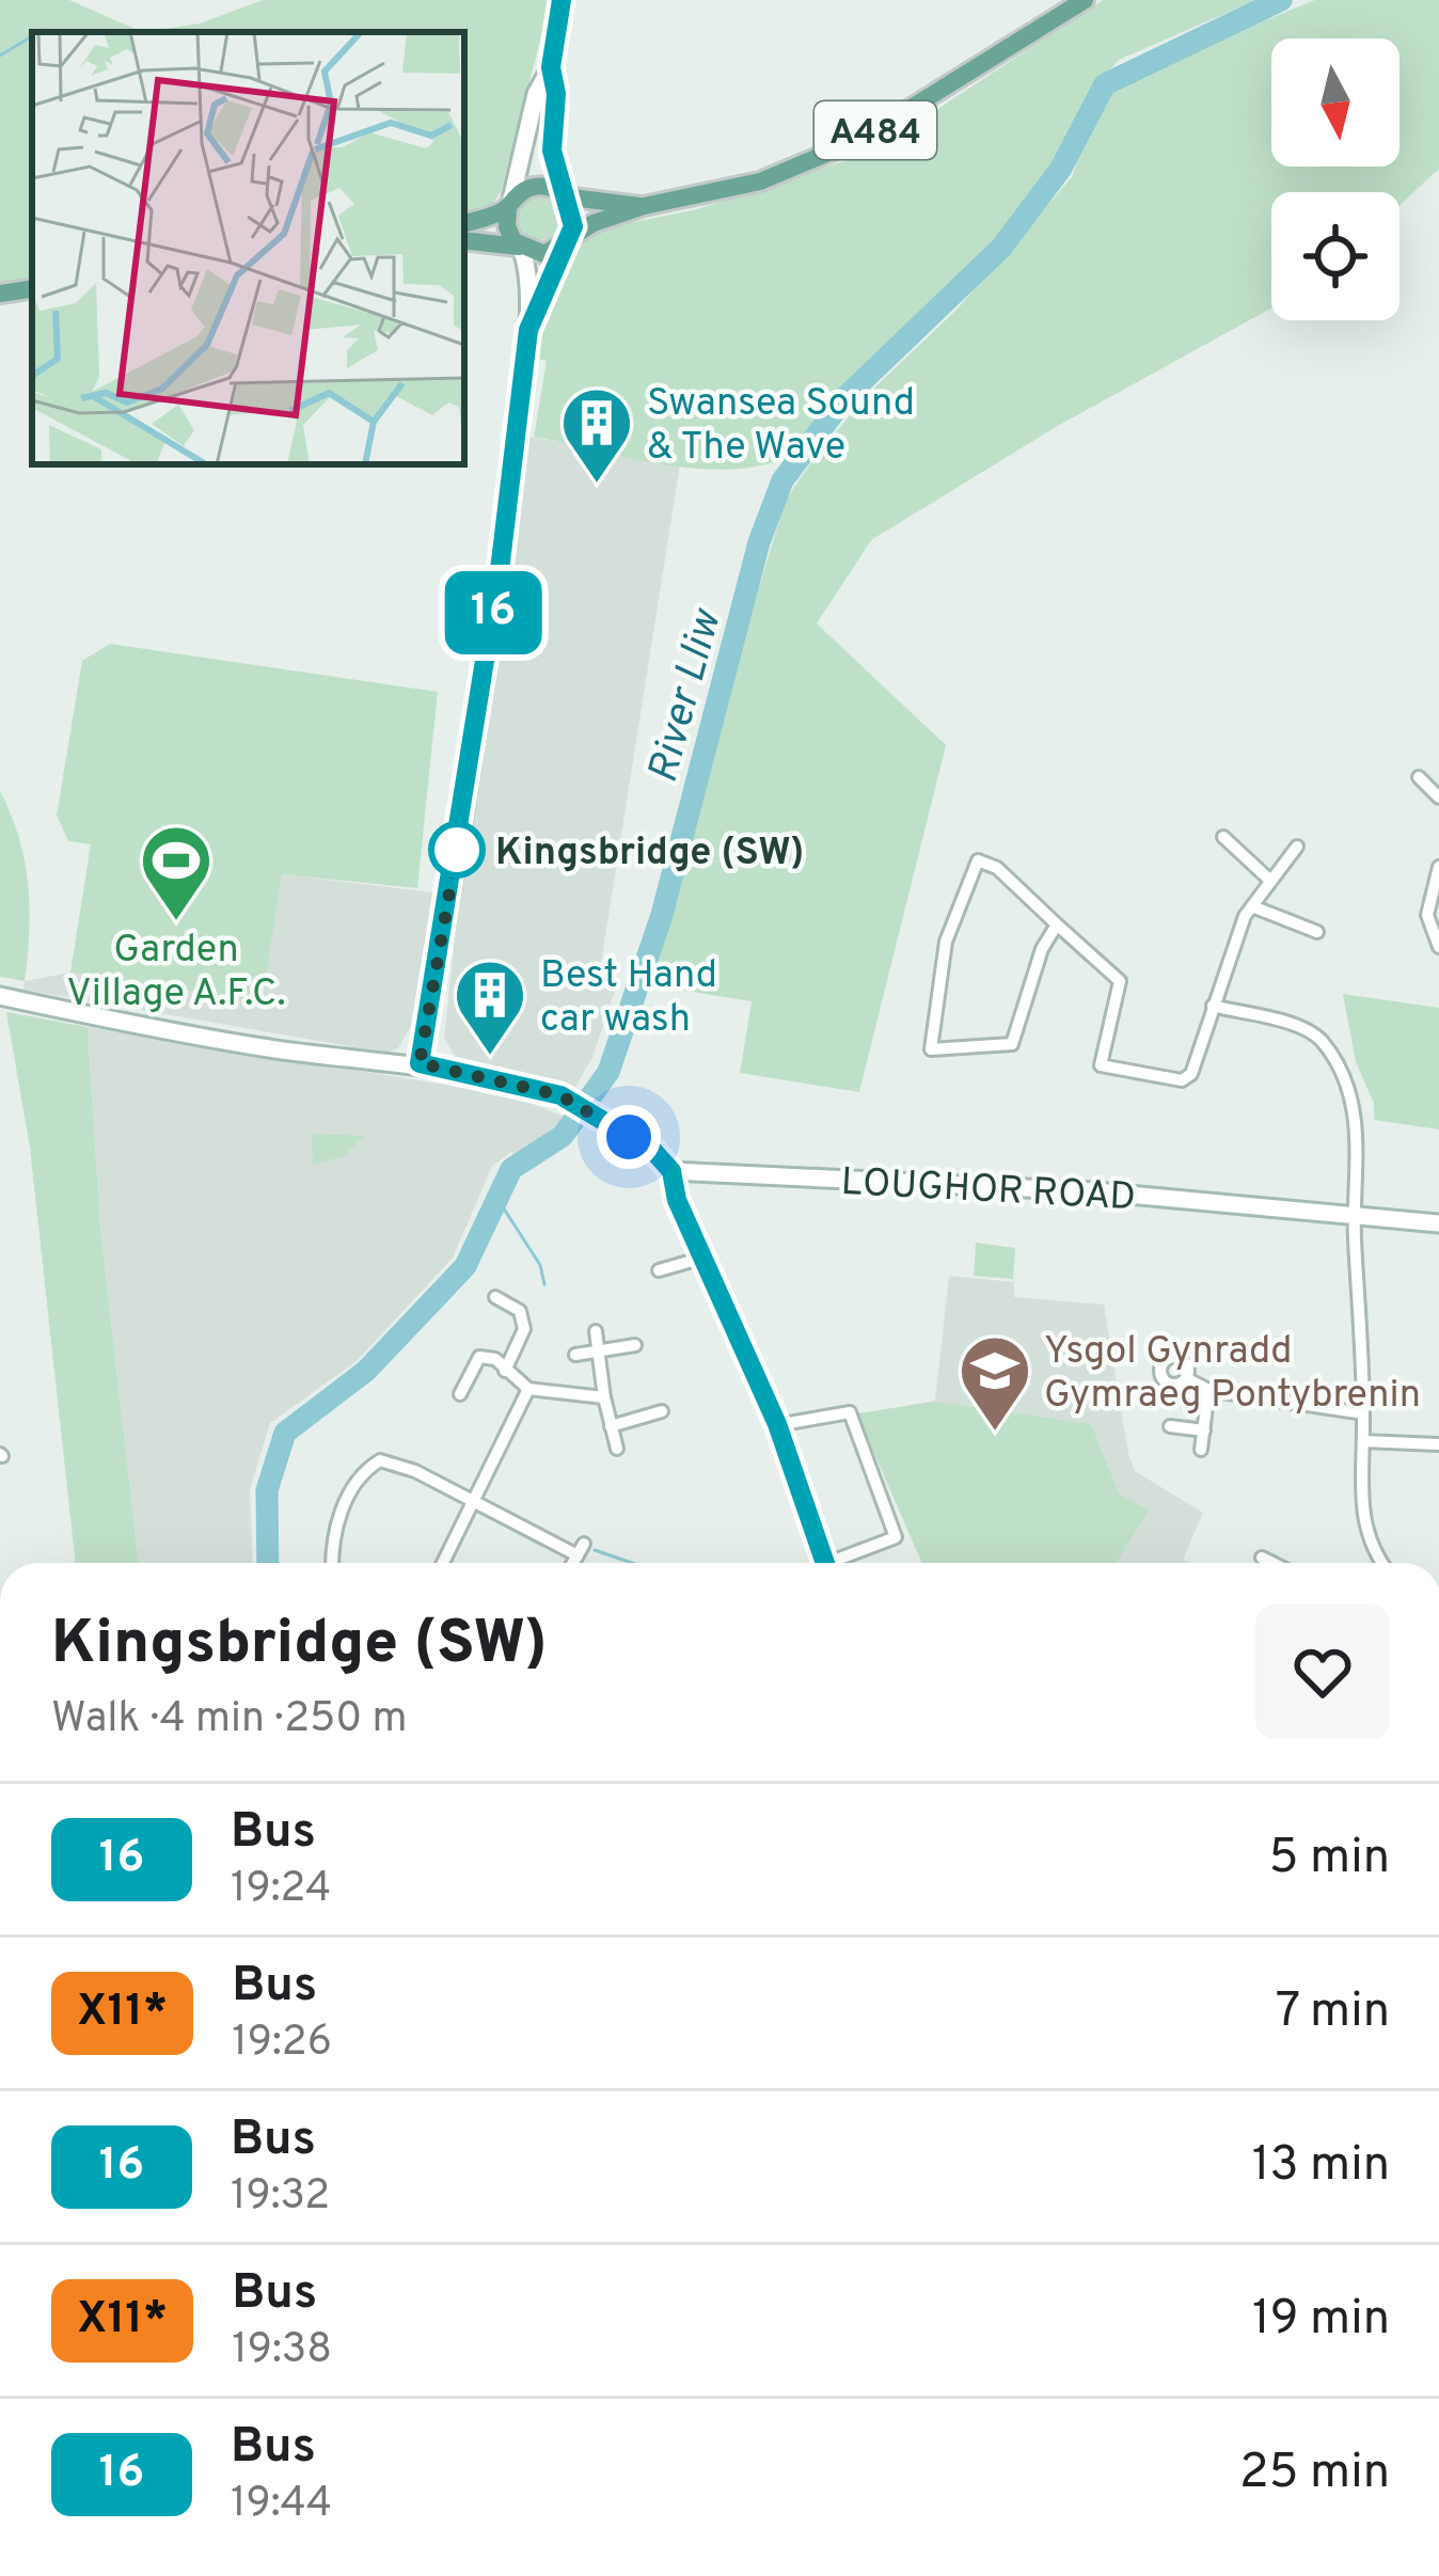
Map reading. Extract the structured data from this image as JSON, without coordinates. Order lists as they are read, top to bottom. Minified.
{"streets":{"main road":["A484","LOUGHOR ROAD"]},"water":["River Lliw"],"places":{"building":["Swansea Sound & The Wave","Best Hand car wash"],"other":["Kingsbridge (SW)"],"sports":["Garden Village A.F.C."],"school or university":["Ysgol Gynradd Gymraeg Pontybrenin"]},"lines":["bus line 16"],"north":"bottom","page":{"on_map":"16","heading":["Kingsbridge (SW)","Walk · 4 min · 250 m"],"list":[{"mark":"16","name":"Bus","note":"19:24","value":"5 min"},{"mark":"X11*","name":"Bus","note":"19:26","value":"7 min"},{"mark":"16","name":"Bus","note":"19:32","value":"13 min"},{"mark":"X11*","name":"Bus","note":"19:38","value":"19 min"},{"mark":"16","name":"Bus","note":"19:44","value":"25 min"}]}}
